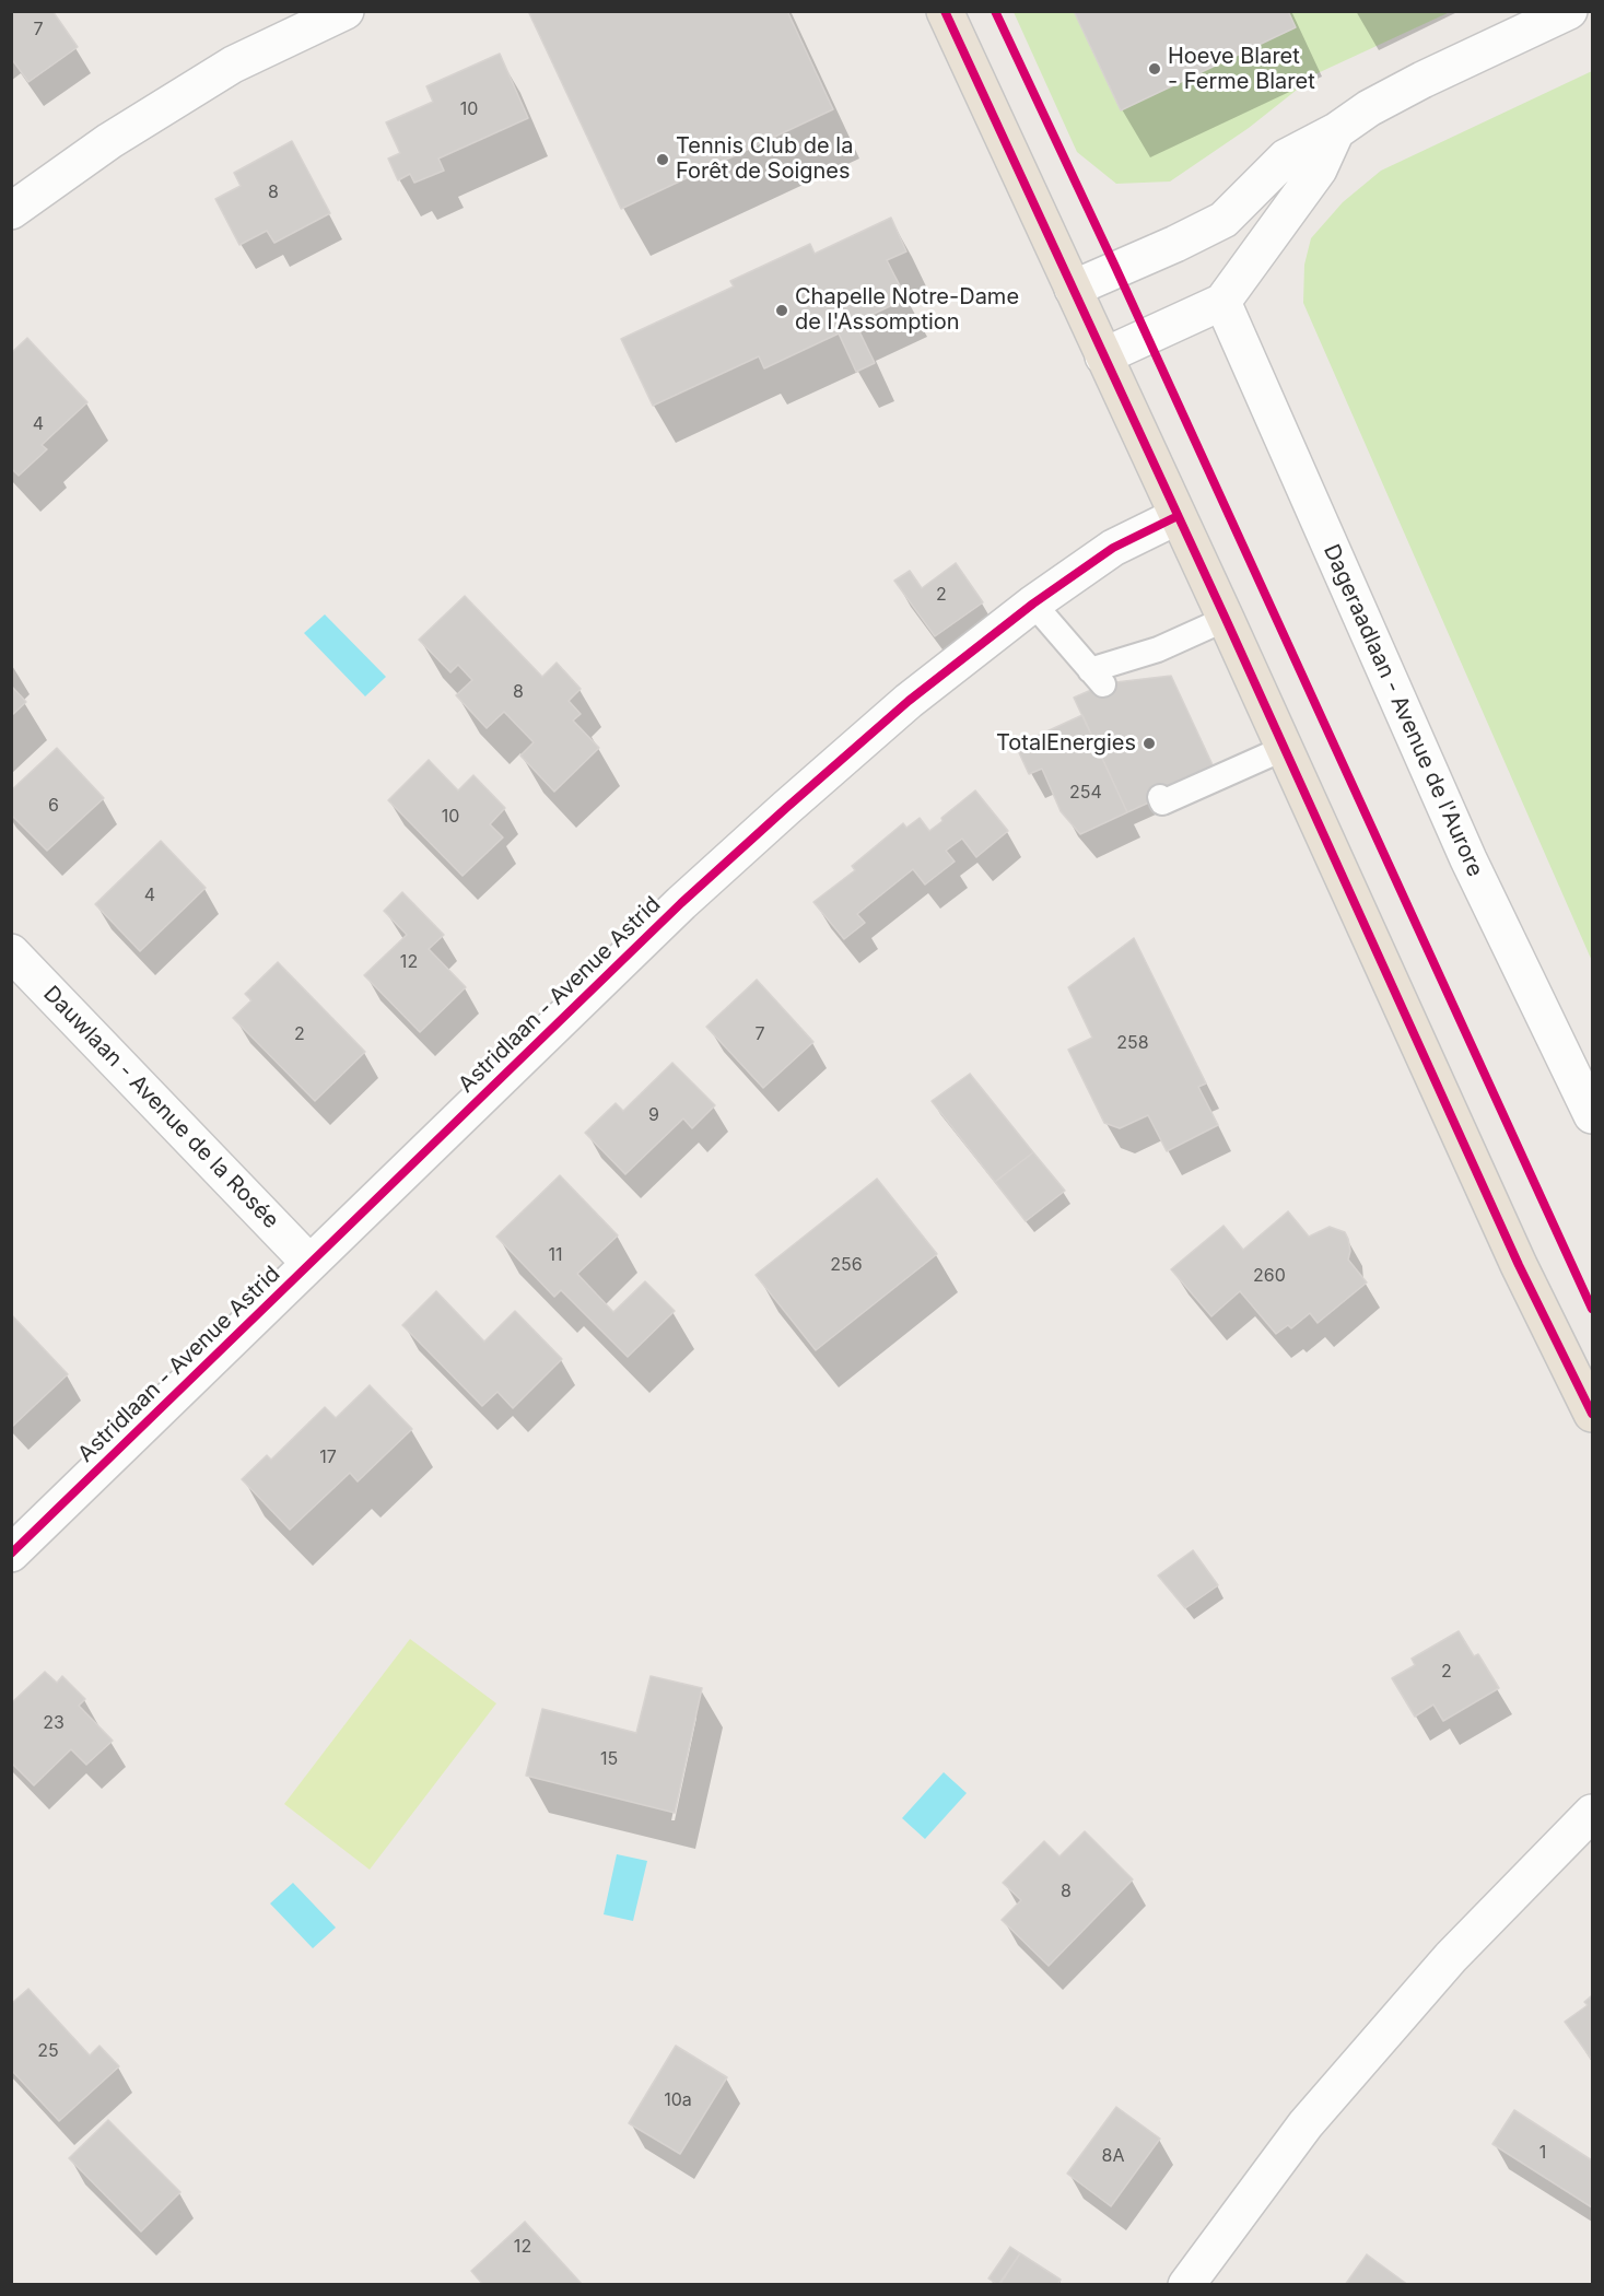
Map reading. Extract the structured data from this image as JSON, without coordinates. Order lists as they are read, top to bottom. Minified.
{"streets":{"street":["Dageraadlaan - Avenue de l'Aurore","Astridlaan - Avenue Astrid","Dauwlaan - Avenue de la Rosée"]},"crossings":[["Astridlaan - Avenue Astrid","Dauwlaan - Avenue de la Rosée"]],"places":["Hoeve Blaret - Ferme Blaret","Tennis Club de la Forêt de Soignes","Chapelle Notre-Dame de l'Assomption","TotalEnergies"],"house_numbers":["7","10","8","4","2","8","254","6","10","4","12","2","7","258","9","11","256","260","17","2","23","15","8","25","10a","1","8A","12"]}
